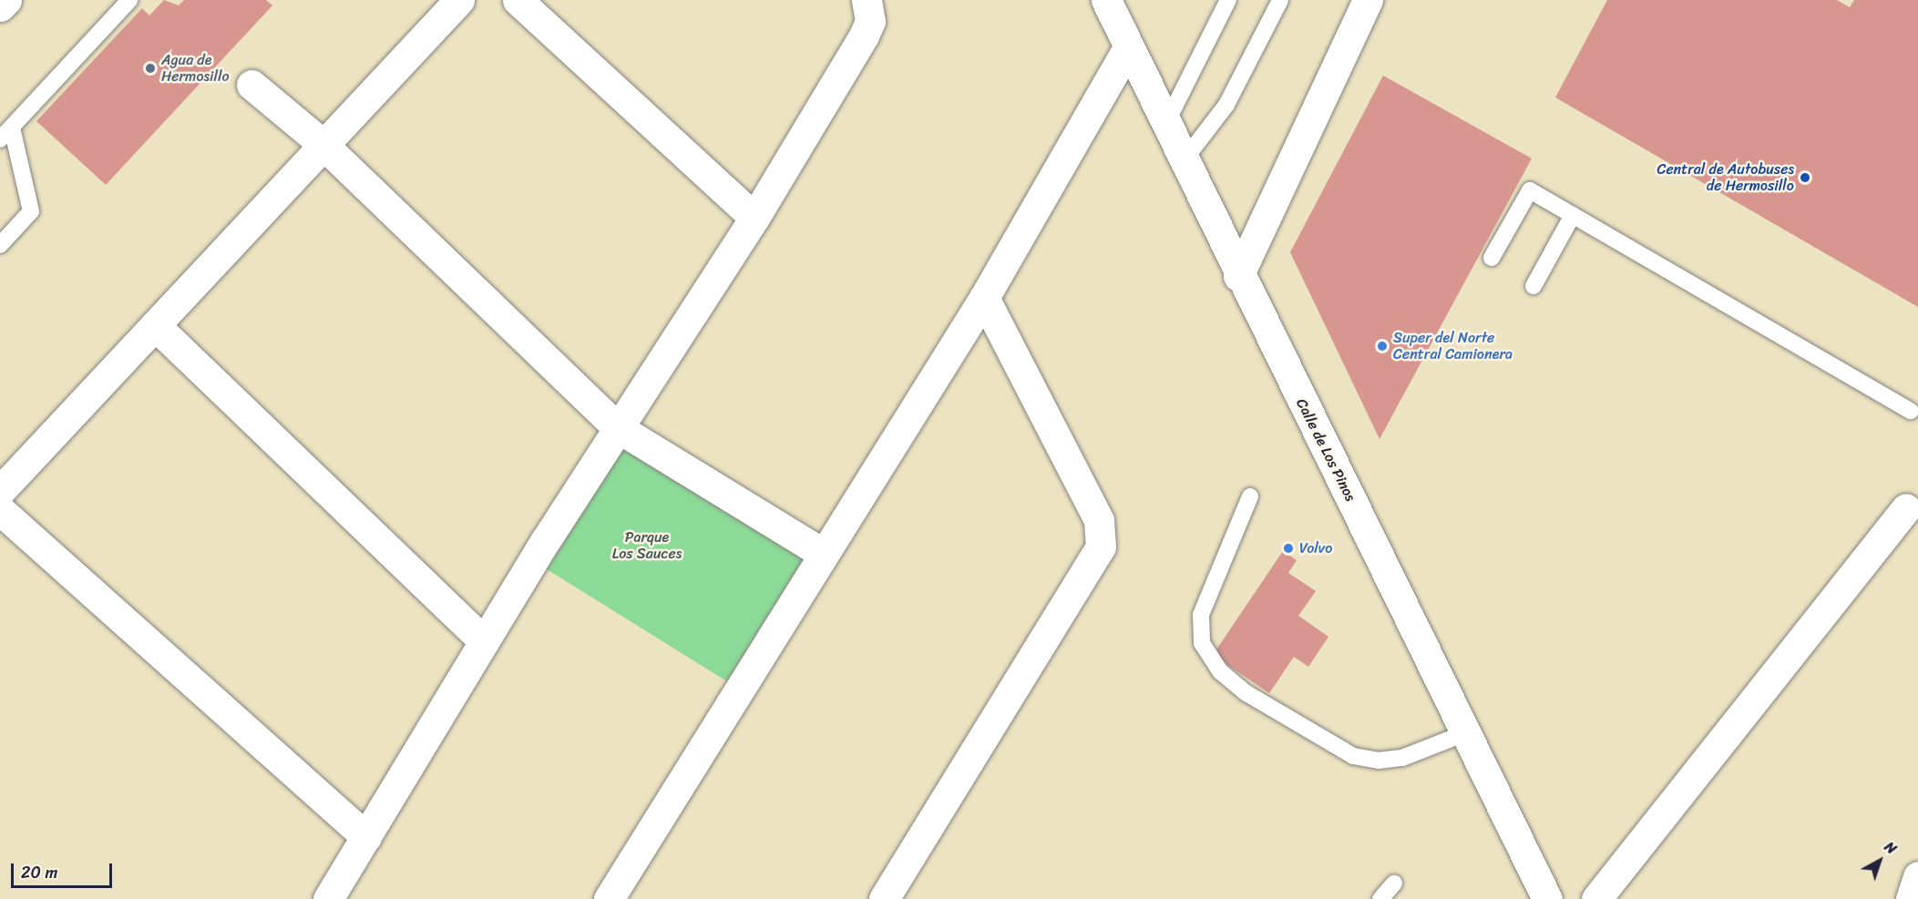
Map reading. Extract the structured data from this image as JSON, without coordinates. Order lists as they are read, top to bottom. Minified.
{"streets":{"street":["Calle de Los Pinos"]},"parks":["Parque Los Sauces"],"places":["Agua de Hermosillo","Central de Autobuses de Hermosillo","Super del Norte Central Camionera","Volvo"],"scale_bar":"20 m","north":"top right"}
